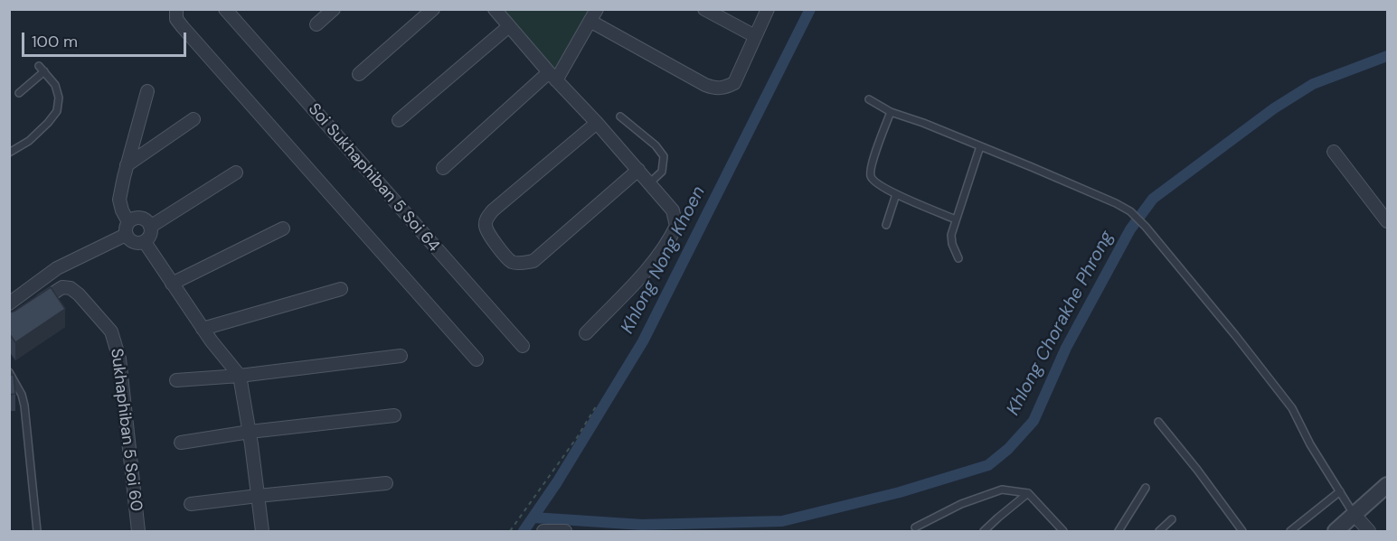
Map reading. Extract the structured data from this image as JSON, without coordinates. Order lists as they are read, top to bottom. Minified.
{"streets":{"street":["Soi Sukhaphiban 5 Soi 64","Sukhaphiban 5 Soi 60"]},"water":["Khlong Nong Khoen","Khlong Chorakhe Phrong"],"scale_bar":"100 m"}
